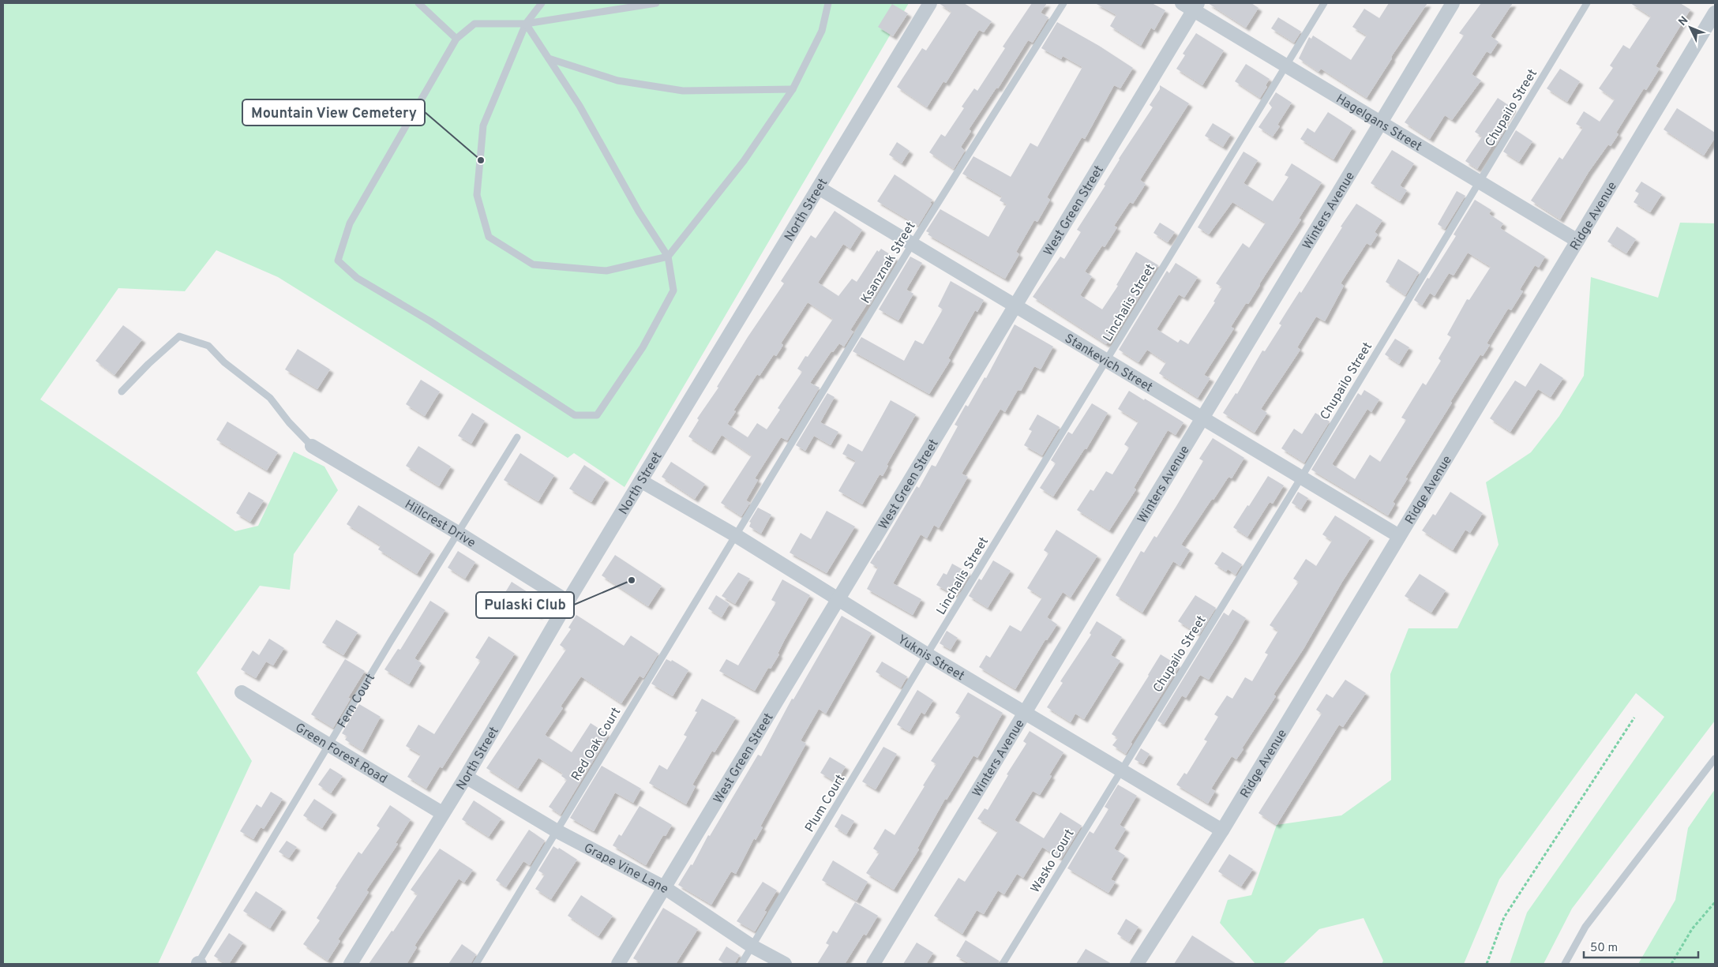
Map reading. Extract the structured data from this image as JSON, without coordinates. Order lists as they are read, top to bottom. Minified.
{"streets":{"street":["Hagelgans Street","North Street","West Green Street","Winters Avenue","Ridge Avenue","Stankevich Street","Hillcrest Drive","Yuknis Street","Green Forest Road","Grape Vine Lane"],"lane":["Chupailo Street","Ksanznak Street","Linchalis Street","Fern Court","Red Oak Court","Plum Court","Wasko Court"]},"crossings":[["Chupailo Street","Hagelgans Street"],["Chupailo Street","Stankevich Street"],["Chupailo Street","Yuknis Street"],["Chupailo Street","Wasko Court"],["Hagelgans Street","West Green Street"],["Hagelgans Street","Winters Avenue"],["Hagelgans Street","Ridge Avenue"],["Hagelgans Street","Linchalis Street"],["North Street","Stankevich Street"],["North Street","Hillcrest Drive"],["North Street","Yuknis Street"],["North Street","Green Forest Road"],["North Street","Grape Vine Lane"],["West Green Street","Stankevich Street"],["West Green Street","Yuknis Street"],["West Green Street","Grape Vine Lane"],["Winters Avenue","Stankevich Street"],["Winters Avenue","Yuknis Street"],["Ridge Avenue","Stankevich Street"],["Ridge Avenue","Yuknis Street"],["Ksanznak Street","Stankevich Street"],["Ksanznak Street","Yuknis Street"],["Ksanznak Street","Red Oak Court"],["Linchalis Street","Stankevich Street"],["Linchalis Street","Yuknis Street"],["Linchalis Street","Plum Court"],["Hillcrest Drive","Fern Court"],["Yuknis Street","Red Oak Court"],["Yuknis Street","Plum Court"],["Yuknis Street","Wasko Court"],["Fern Court","Green Forest Road"],["Red Oak Court","Grape Vine Lane"],["Plum Court","Grape Vine Lane"]],"places":["Mountain View Cemetery","Pulaski Club"],"scale_bar":"50 m","north":"top left"}
